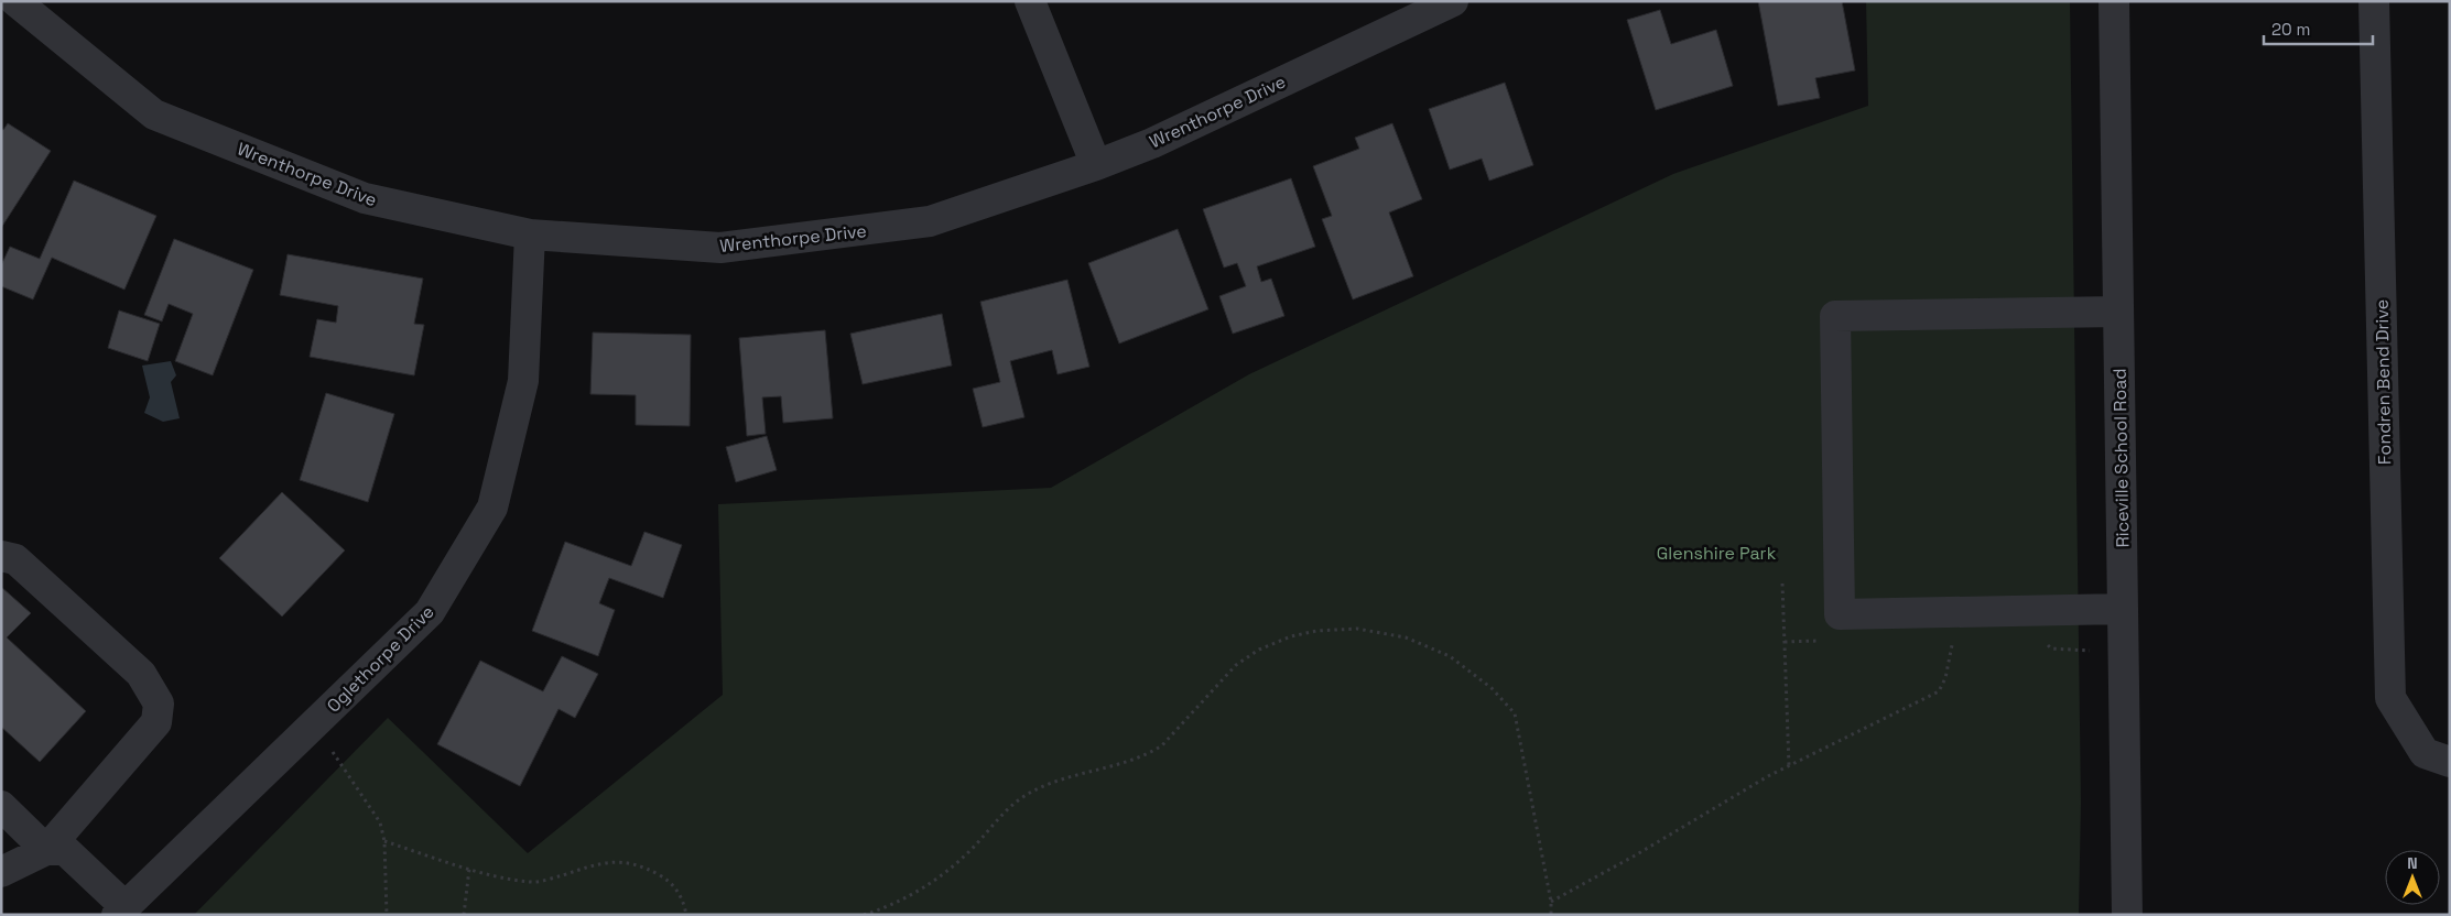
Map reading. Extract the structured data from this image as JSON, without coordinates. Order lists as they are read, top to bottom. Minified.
{"streets":{"street":["Wrenthorpe Drive","Fondren Bend Drive","Riceville School Road","Oglethorpe Drive"]},"crossings":[["Wrenthorpe Drive","Oglethorpe Drive"]],"parks":["Glenshire Park"],"scale_bar":"20 m","north":"top"}
